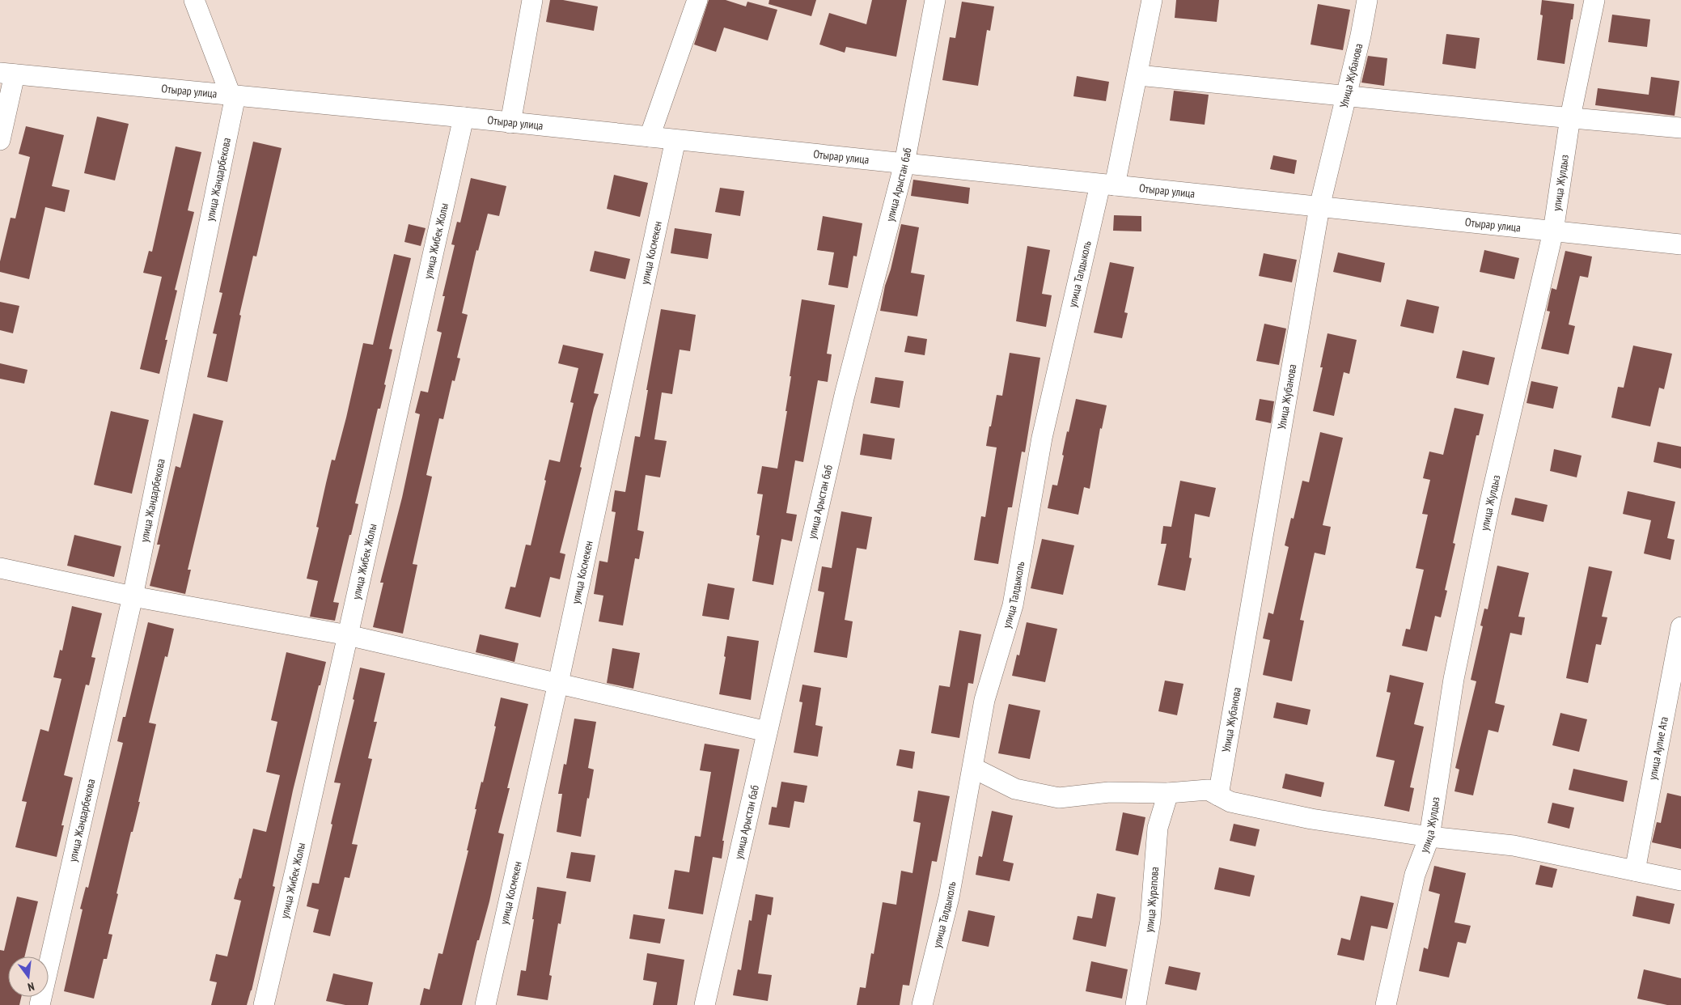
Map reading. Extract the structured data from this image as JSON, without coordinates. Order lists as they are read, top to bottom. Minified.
{"streets":{"street":["Улица Жубанова","Отырар улица","улица Жандарбекова","улица Жулдыз","улица Арыстан баб","улица Жибек Жолы","улица Космекен","улица Талдыколь","улица Аулие Ата","улица Журапова"]},"crossings":[["Улица Жубанова","Отырар улица"],["Отырар улица","улица Жандарбекова"],["Отырар улица","улица Жулдыз"],["Отырар улица","улица Арыстан баб"],["Отырар улица","улица Жибек Жолы"],["Отырар улица","улица Космекен"],["Отырар улица","улица Талдыколь"]],"north":"bottom"}
